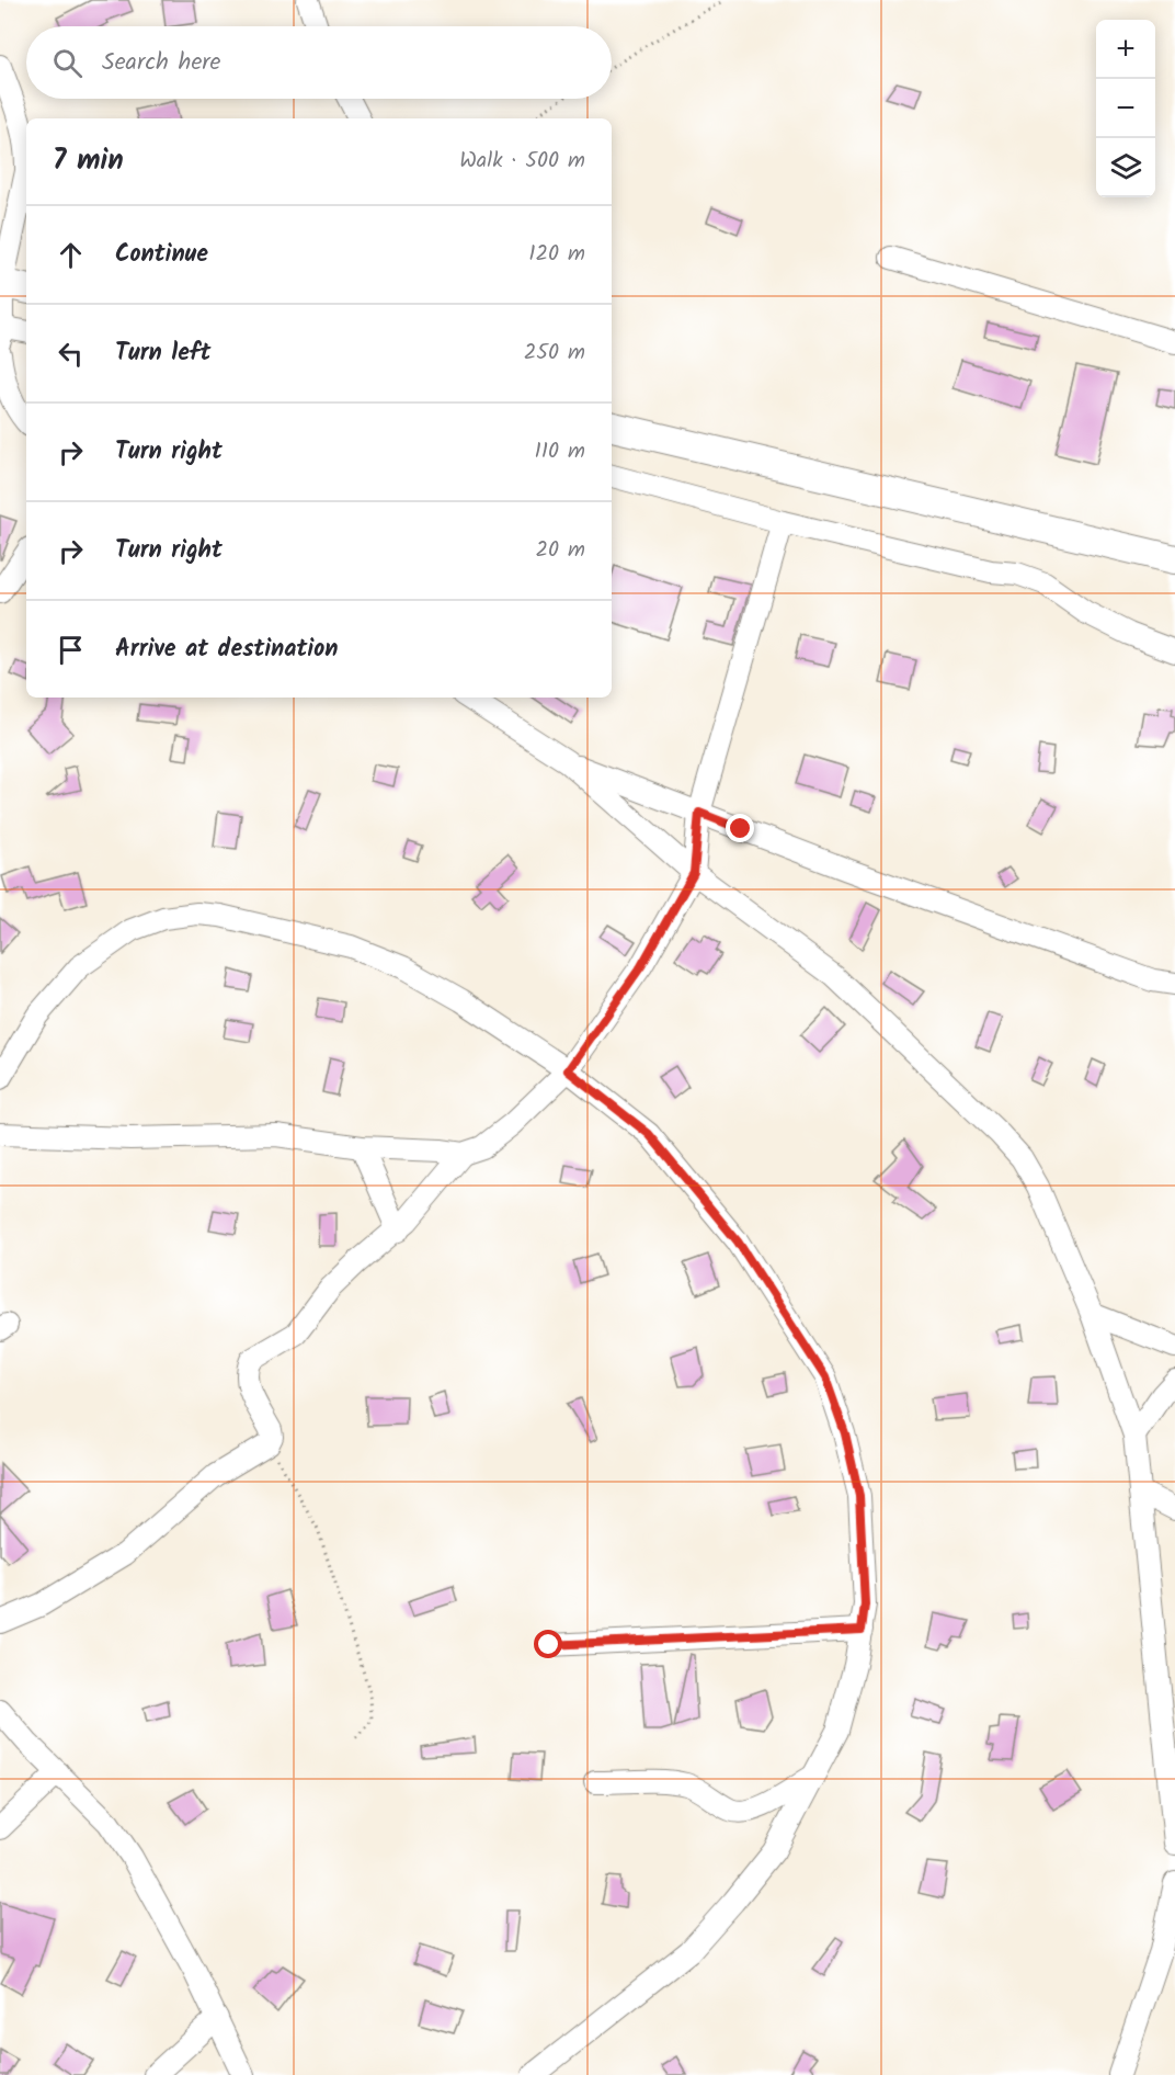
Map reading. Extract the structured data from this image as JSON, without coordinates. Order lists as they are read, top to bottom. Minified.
{"page":{"map_buttons":["+","−"],"search":"Search here","heading":["7 min","Walk · 500 m"],"list":[["Continue","120 m"],["Turn left","250 m"],["Turn right","110 m"],["Turn right","20 m"],"Arrive at destination"]}}
